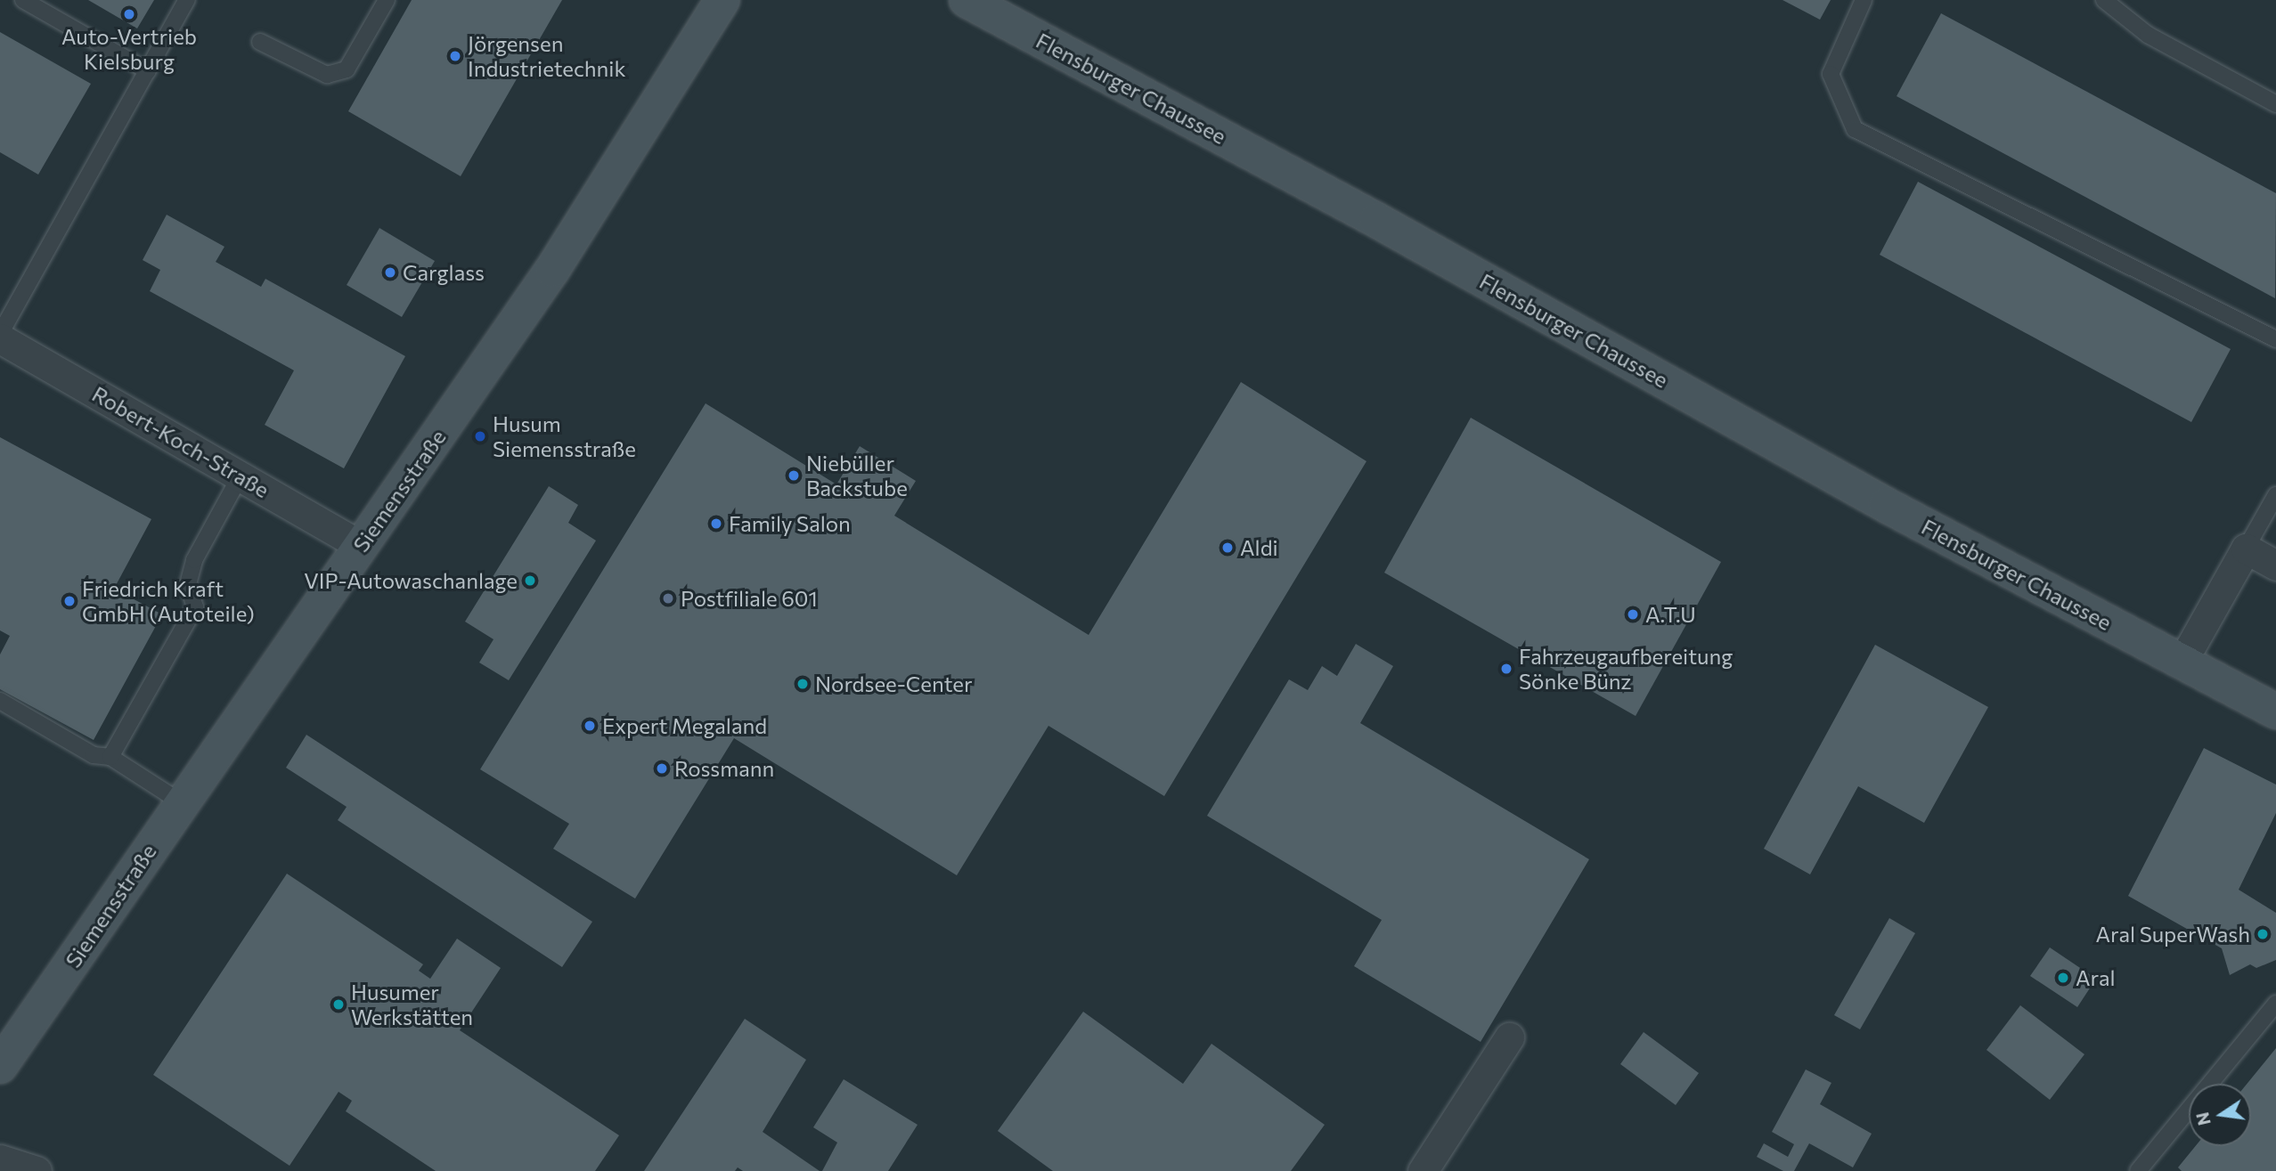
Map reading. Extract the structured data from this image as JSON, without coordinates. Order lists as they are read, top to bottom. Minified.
{"streets":{"main road":["Flensburger Chaussee","Siemensstraße"],"street":["Robert-Koch-Straße"]},"crossings":[["Robert-Koch-Straße","Siemensstraße"]],"places":["Auto-Vertrieb Kielsburg","Jörgensen Industrietechnik","Carglass","Husum Siemensstraße","Niebüller Backstube","Family Salon","Aldi","VIP-Autowaschanlage","Postfiliale 601","Friedrich Kraft GmbH (Autoteile)","A.T.U","Fahrzeugaufbereitung Sönke Bünz","Nordsee-Center","Expert Megaland","Rossmann","Aral SuperWash","Aral","Husumer Werkstätten"],"north":"left"}
